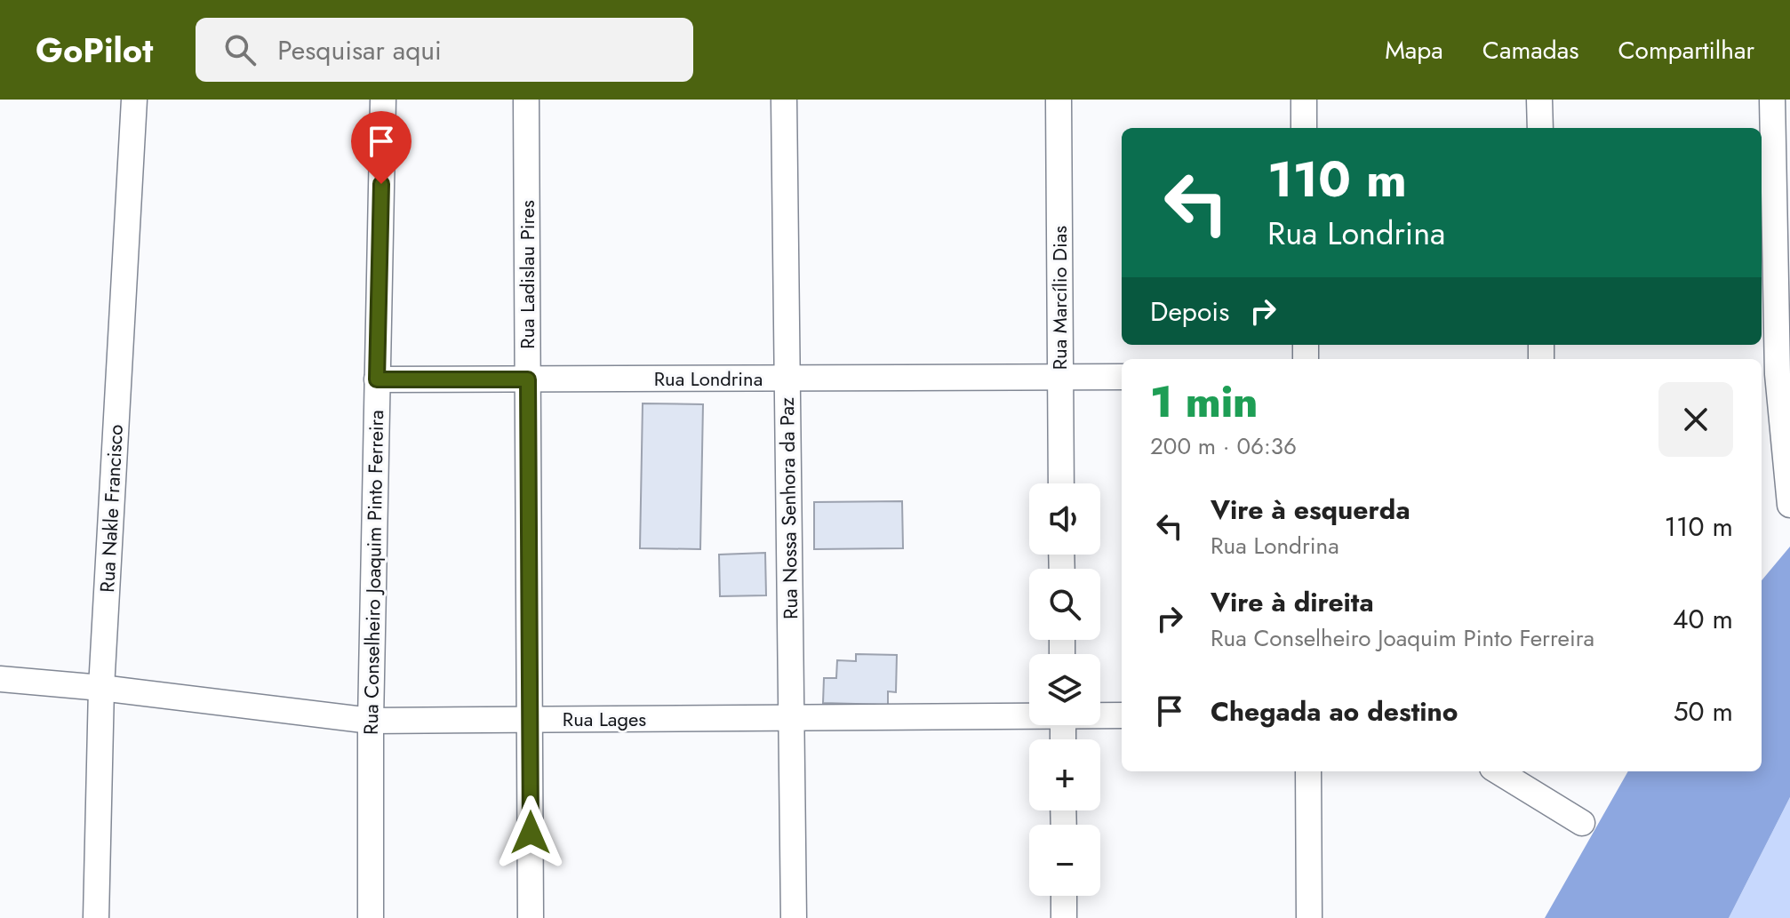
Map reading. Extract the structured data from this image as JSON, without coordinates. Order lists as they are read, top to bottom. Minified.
{"streets":{"street":["Rua Ladislau Pires","Rua Marcílio Dias","Rua Londrina","Rua Nakle Francisco","Rua Nossa Senhora da Paz","Rua Conselheiro Joaquim Pinto Ferreira","Rua Lages"]},"crossings":[["Rua Ladislau Pires","Rua Londrina"],["Rua Ladislau Pires","Rua Lages"],["Rua Marcílio Dias","Rua Londrina"],["Rua Londrina","Rua Nossa Senhora da Paz"],["Rua Londrina","Rua Conselheiro Joaquim Pinto Ferreira"],["Rua Nakle Francisco","Rua Lages"],["Rua Nossa Senhora da Paz","Rua Lages"],["Rua Conselheiro Joaquim Pinto Ferreira","Rua Lages"]],"page":{"header":"GoPilot","search":"Pesquisar aqui","nav":["Mapa","Camadas","Compartilhar"],"turn":["110 m","Rua Londrina"],"then":"Depois","heading":["1 min","200 m · 06:36"],"list":[{"name":"Vire à esquerda","note":"Rua Londrina","value":"110 m"},{"name":"Vire à direita","note":"Rua Conselheiro Joaquim Pinto Ferreira","value":"40 m"},{"name":"Chegada ao destino","value":"50 m"}],"map_buttons":["+","−"]}}
